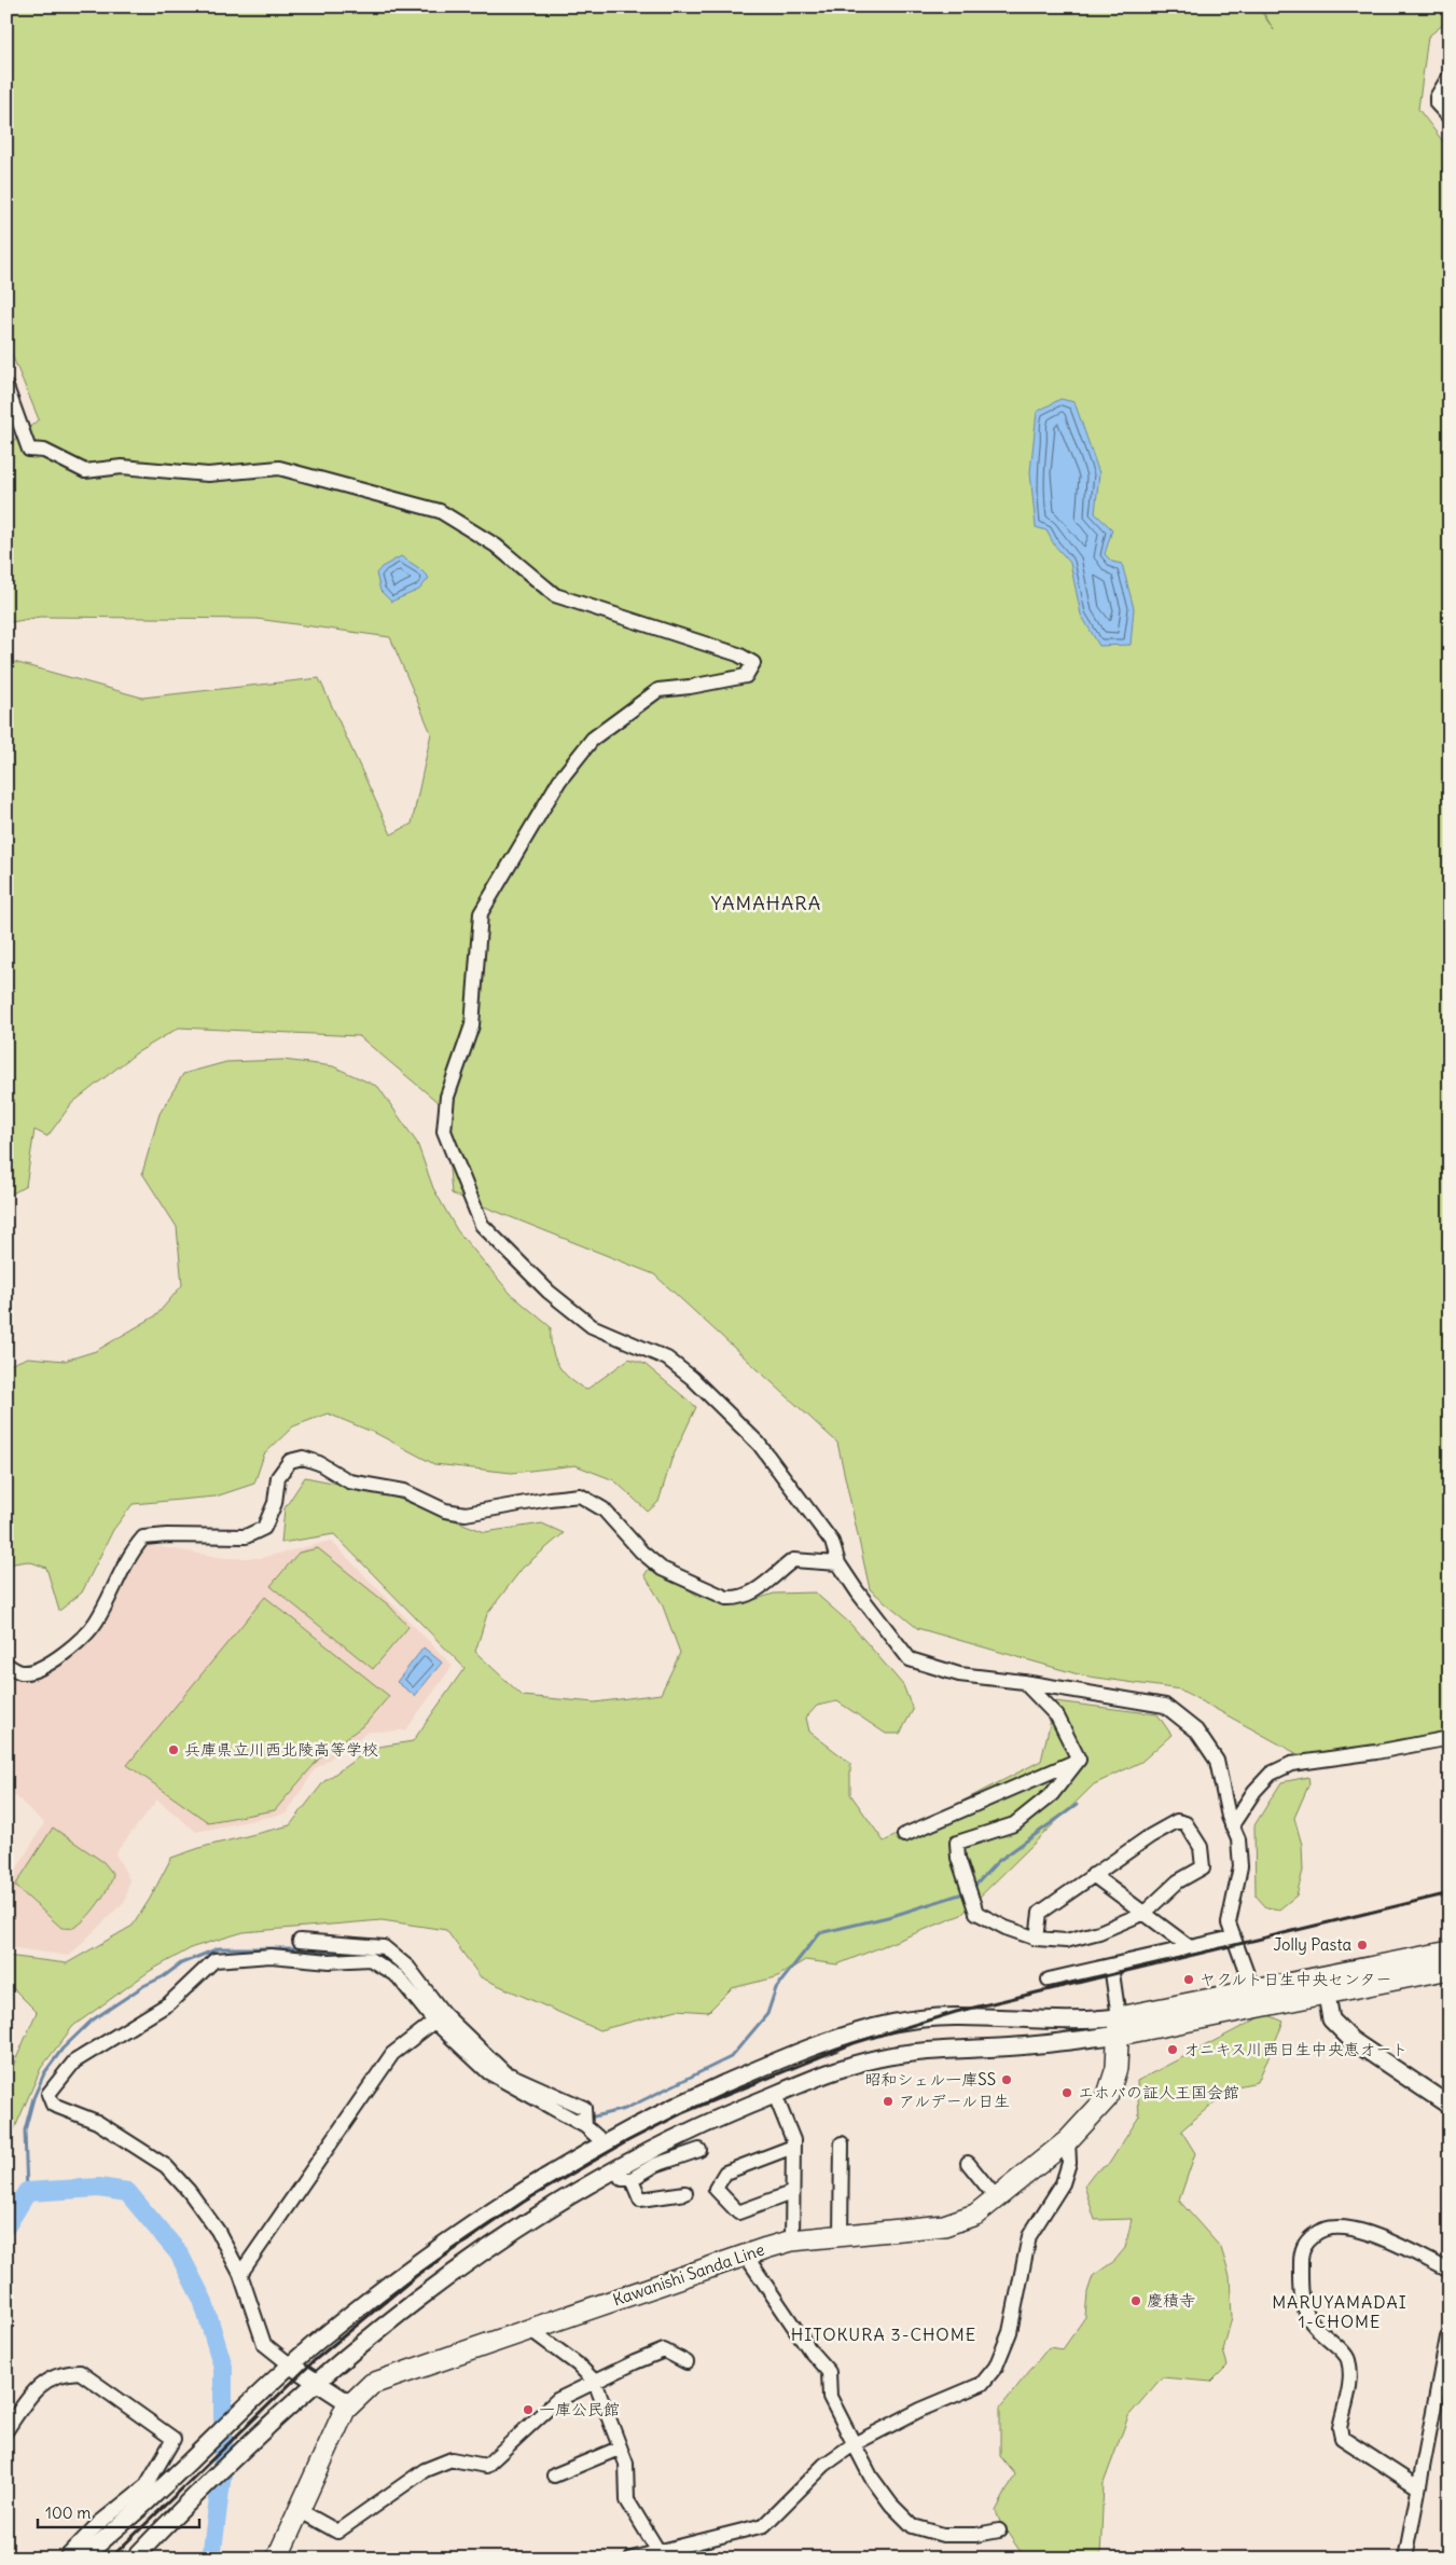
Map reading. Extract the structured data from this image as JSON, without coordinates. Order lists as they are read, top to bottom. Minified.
{"streets":{"main road":["Kawanishi Sanda Line"]},"districts":["YAMAHARA","MARUYAMADAI 1-CHOME","HITOKURA 3-CHOME"],"places":["兵庫県立川西北陵高等学校","Jolly Pasta","ヤクルト日生中央センター","オニキス川西日生中央恵オート","昭和シェル一庫SS","エホバの証人王国会館","アルデール日生","慶積寺","一庫公民館"],"scale_bar":"100 m"}
